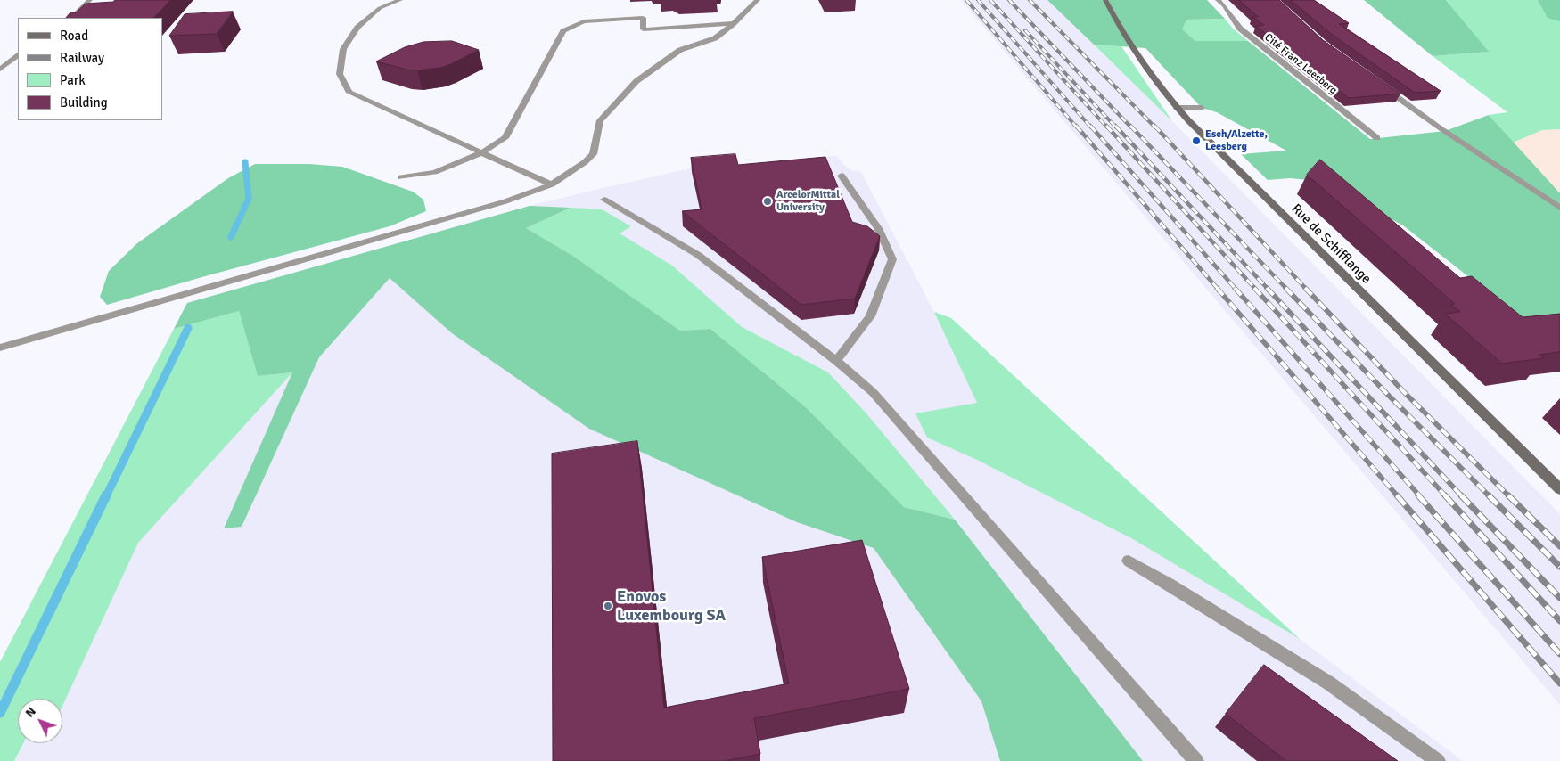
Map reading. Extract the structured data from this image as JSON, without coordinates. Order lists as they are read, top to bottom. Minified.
{"streets":{"street":["Cité Franz Leesberg","Rue de Schifflange"]},"places":["Esch/Alzette, Leesberg","ArcelorMittal University","Enovos Luxembourg SA"],"legend":["Road","Railway","Park","Building"],"north":"top left"}
